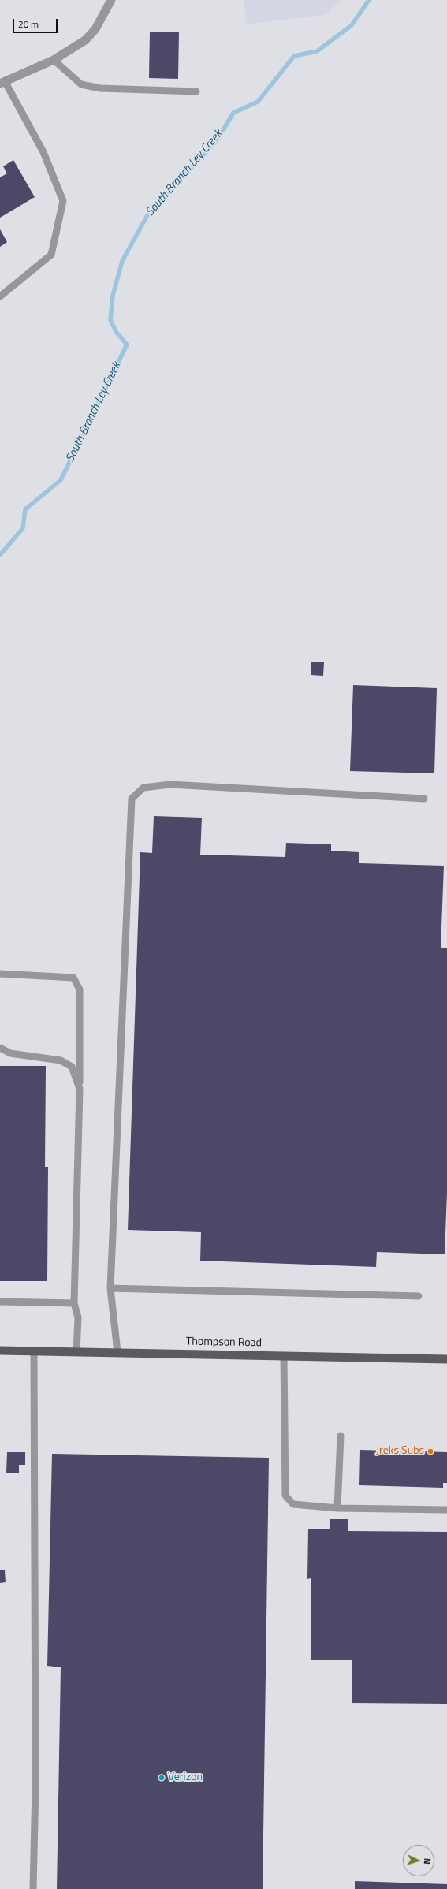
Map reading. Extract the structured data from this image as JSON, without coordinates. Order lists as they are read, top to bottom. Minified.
{"streets":{"main road":["Thompson Road"]},"water":["South Branch Ley Creek"],"places":["Jreks Subs","Verizon"],"scale_bar":"20 m","north":"right"}
